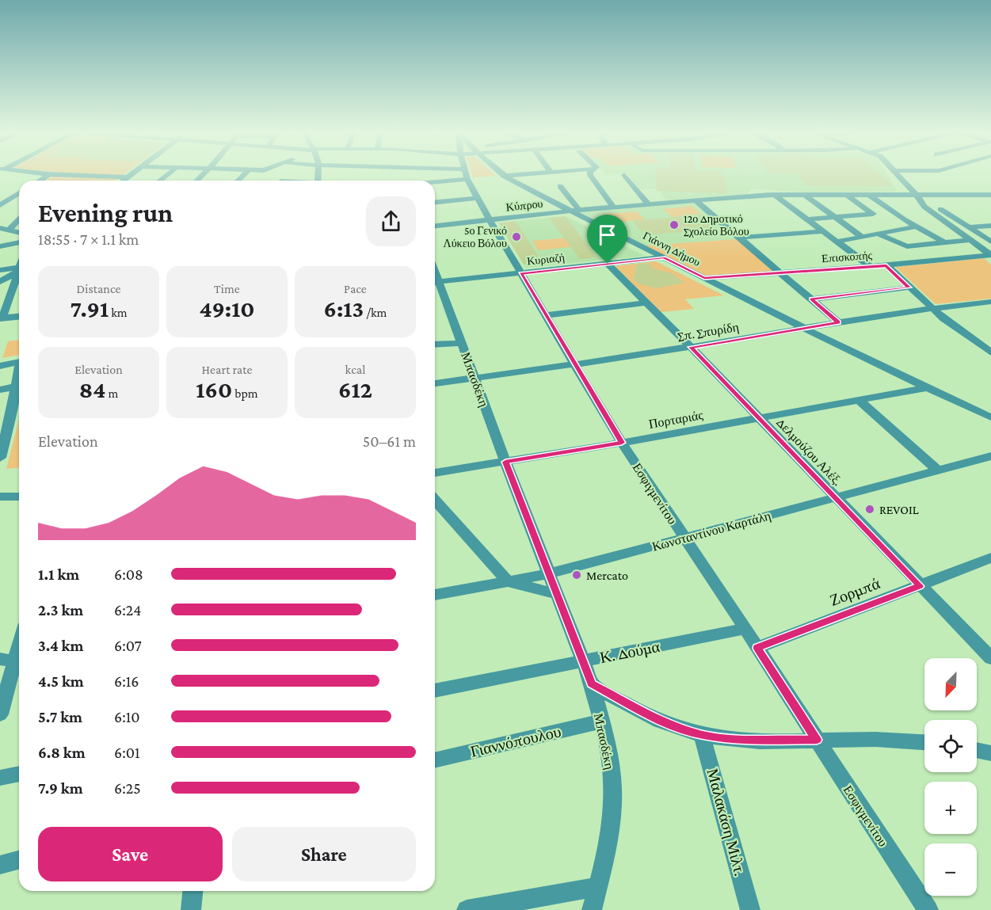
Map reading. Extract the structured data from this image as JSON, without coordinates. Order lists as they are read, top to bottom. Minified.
{"streets":{"street":["Κύπρου","Γιάννη Δήμου","Επισκοπής","Κυριαζή","Σπ. Σπυρίδη","Μπασδέκη","Πορταριάς","Δελμούζου Αλέξ.","Εσφιγμενίτου","Κωνσταντίνου Καρτάλη","Ζορμπά","Κ. Δούμα","Γιαννόπουλου","Μαλακάση Μιλτ."]},"crossings":[["Κύπρου","Γιάννη Δήμου"],["Κύπρου","Εσφιγμενίτου"],["Γιάννη Δήμου","Επισκοπής"],["Γιάννη Δήμου","Κυριαζή"],["Γιάννη Δήμου","Σπ. Σπυρίδη"],["Γιάννη Δήμου","Πορταριάς"],["Κυριαζή","Μπασδέκη"],["Κυριαζή","Δελμούζου Αλέξ."],["Κυριαζή","Εσφιγμενίτου"],["Σπ. Σπυρίδη","Μπασδέκη"],["Σπ. Σπυρίδη","Δελμούζου Αλέξ."],["Σπ. Σπυρίδη","Εσφιγμενίτου"],["Μπασδέκη","Πορταριάς"],["Μπασδέκη","Κωνσταντίνου Καρτάλη"],["Μπασδέκη","Κ. Δούμα"],["Μπασδέκη","Γιαννόπουλου"],["Πορταριάς","Δελμούζου Αλέξ."],["Πορταριάς","Εσφιγμενίτου"],["Δελμούζου Αλέξ.","Κωνσταντίνου Καρτάλη"],["Δελμούζου Αλέξ.","Ζορμπά"],["Εσφιγμενίτου","Κωνσταντίνου Καρτάλη"],["Εσφιγμενίτου","Ζορμπά"],["Εσφιγμενίτου","Κ. Δούμα"]],"places":["12ο Δημοτικό Σχολείο Βόλου","5ο Γενικό Λύκειο Βόλου","REVOIL","Mercato"],"north":"bottom left","page":{"heading":["Evening run","18:55 · 7 × 1.1 km"],"stats":[["Distance","7.91 km"],["Time","49:10"],["Pace","6:13 /km"],["Elevation","84 m"],["Heart rate","160 bpm"],["kcal","612"]],"chart":["Elevation","50–61 m"],"list":[{"name":"1.1 km","note":"6:08"},{"name":"2.3 km","note":"6:24"},{"name":"3.4 km","note":"6:07"},{"name":"4.5 km","note":"6:16"},{"name":"5.7 km","note":"6:10"},{"name":"6.8 km","note":"6:01"},{"name":"7.9 km","note":"6:25"}],"map_buttons":["+","−"],"buttons":["Save","Share"]}}
